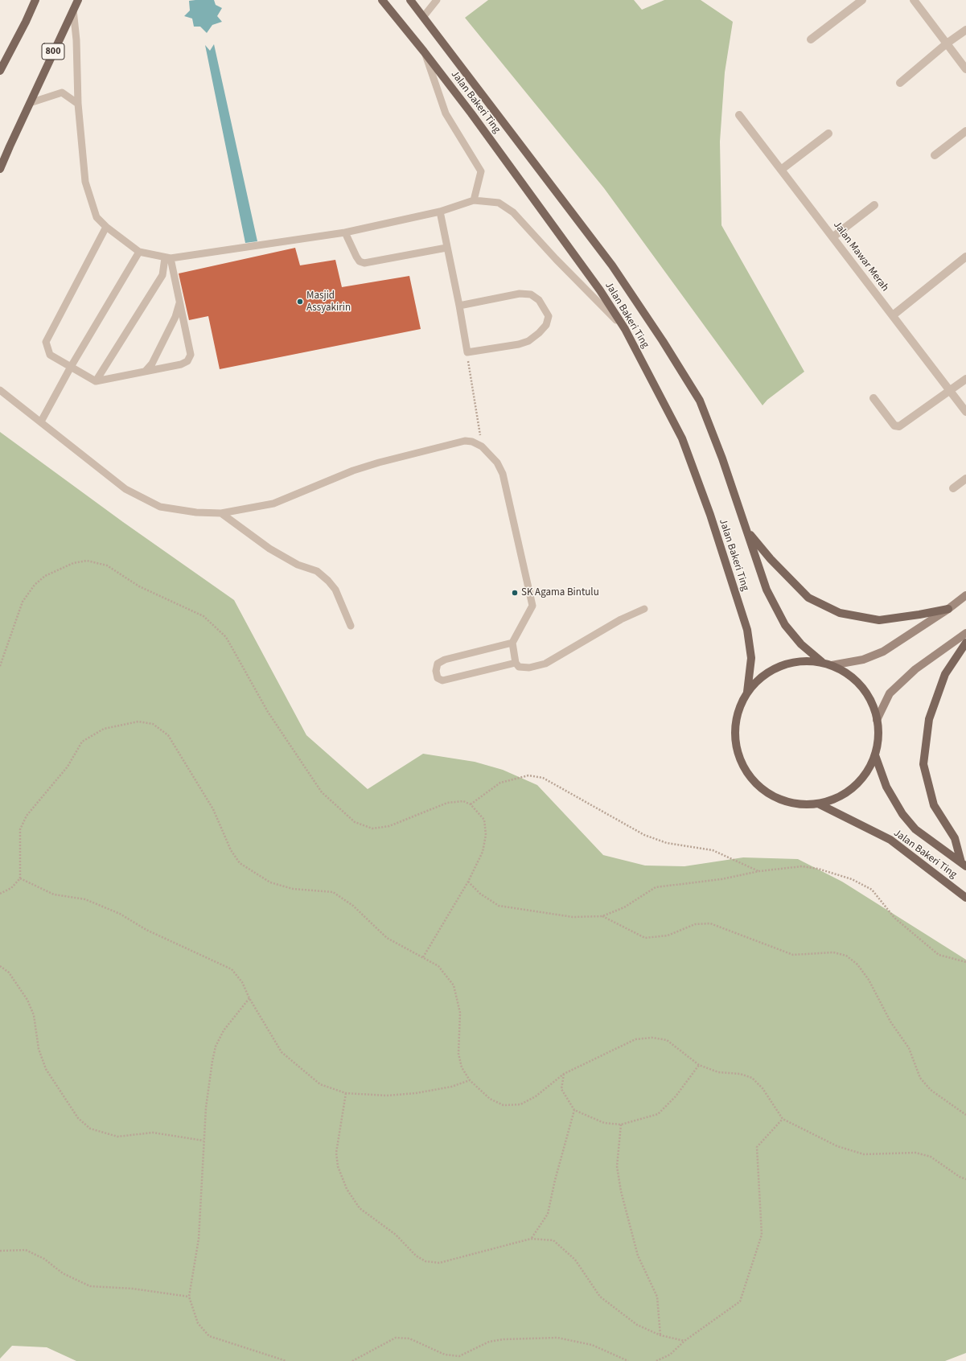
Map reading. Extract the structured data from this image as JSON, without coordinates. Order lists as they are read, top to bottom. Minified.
{"streets":{"main road":["800","Jalan Bakeri Ting"],"street":["Jalan Mawar Merah"]},"places":["Masjid Assyakirin","SK Agama Bintulu"]}
